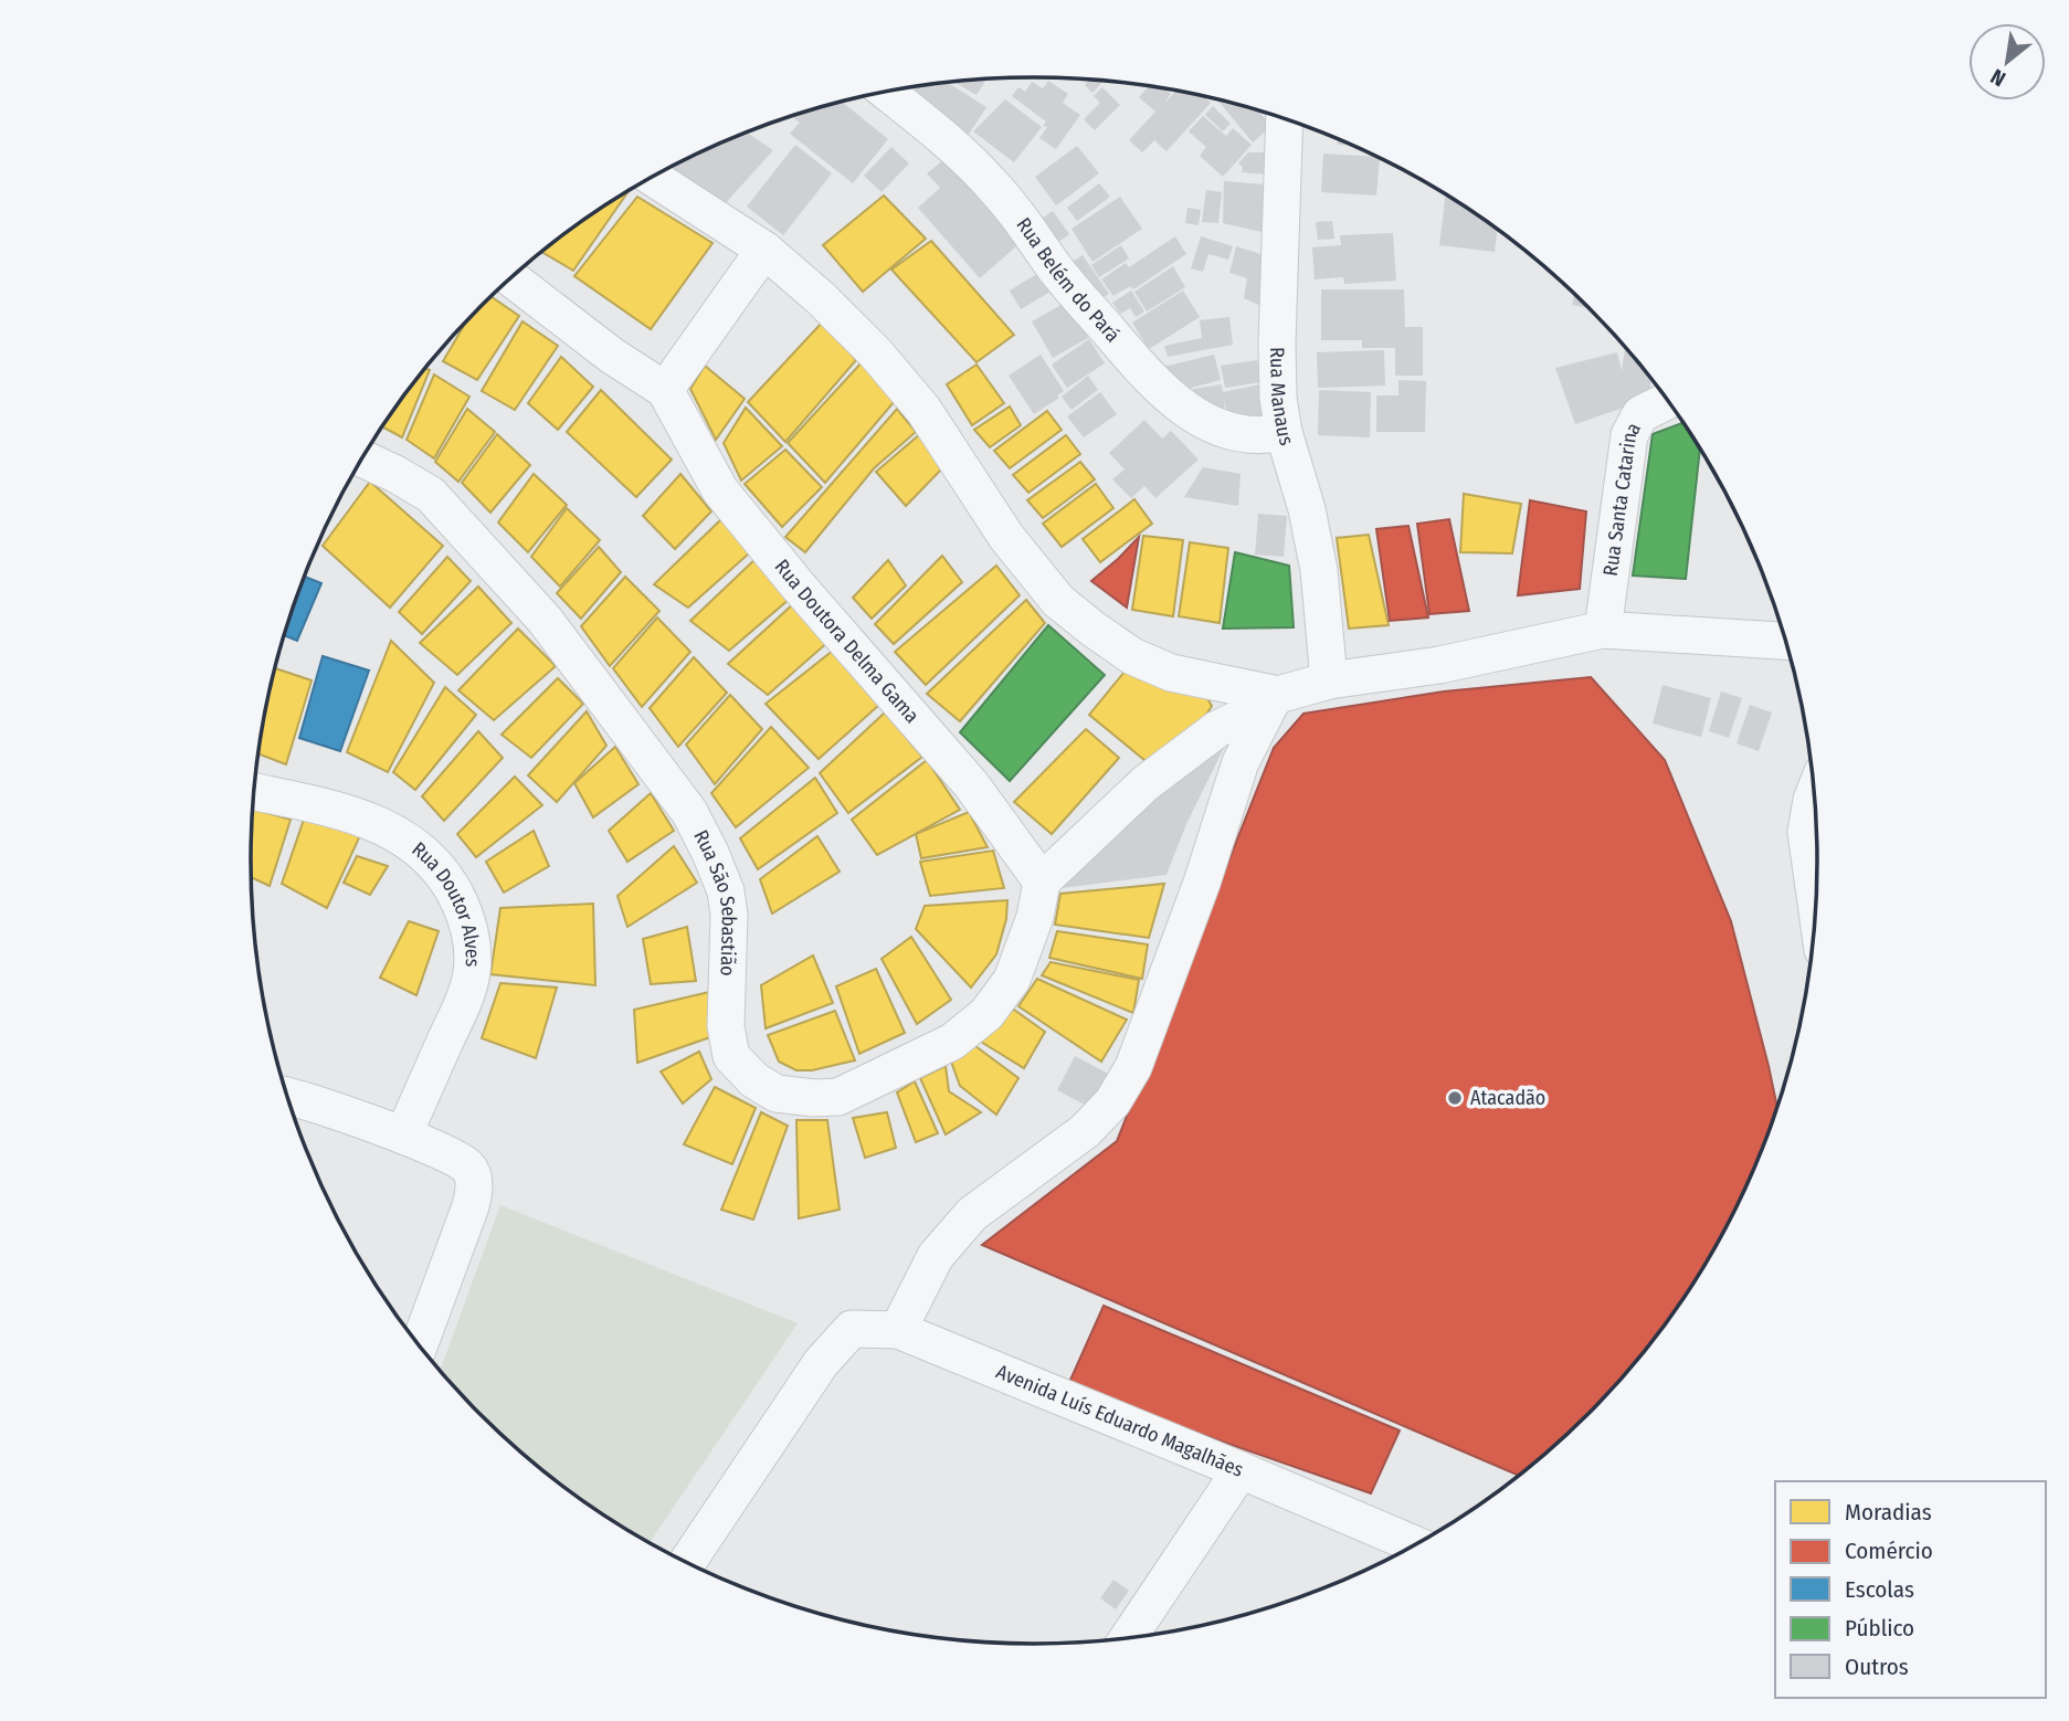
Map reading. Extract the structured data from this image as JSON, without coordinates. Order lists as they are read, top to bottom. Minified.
{"streets":{"street":["Rua Belém do Pará","Rua Manaus","Rua Santa Catarina","Rua Doutora Delma Gama","Rua São Sebastião","Rua Doutor Alves","Avenida Luís Eduardo Magalhães"]},"crossings":[["Rua Belém do Pará","Rua Manaus"],["Rua Doutora Delma Gama","Rua São Sebastião"]],"places":["Atacadão"],"legend":["Moradias","Comércio","Escolas","Público","Outros"],"north":"bottom left"}
